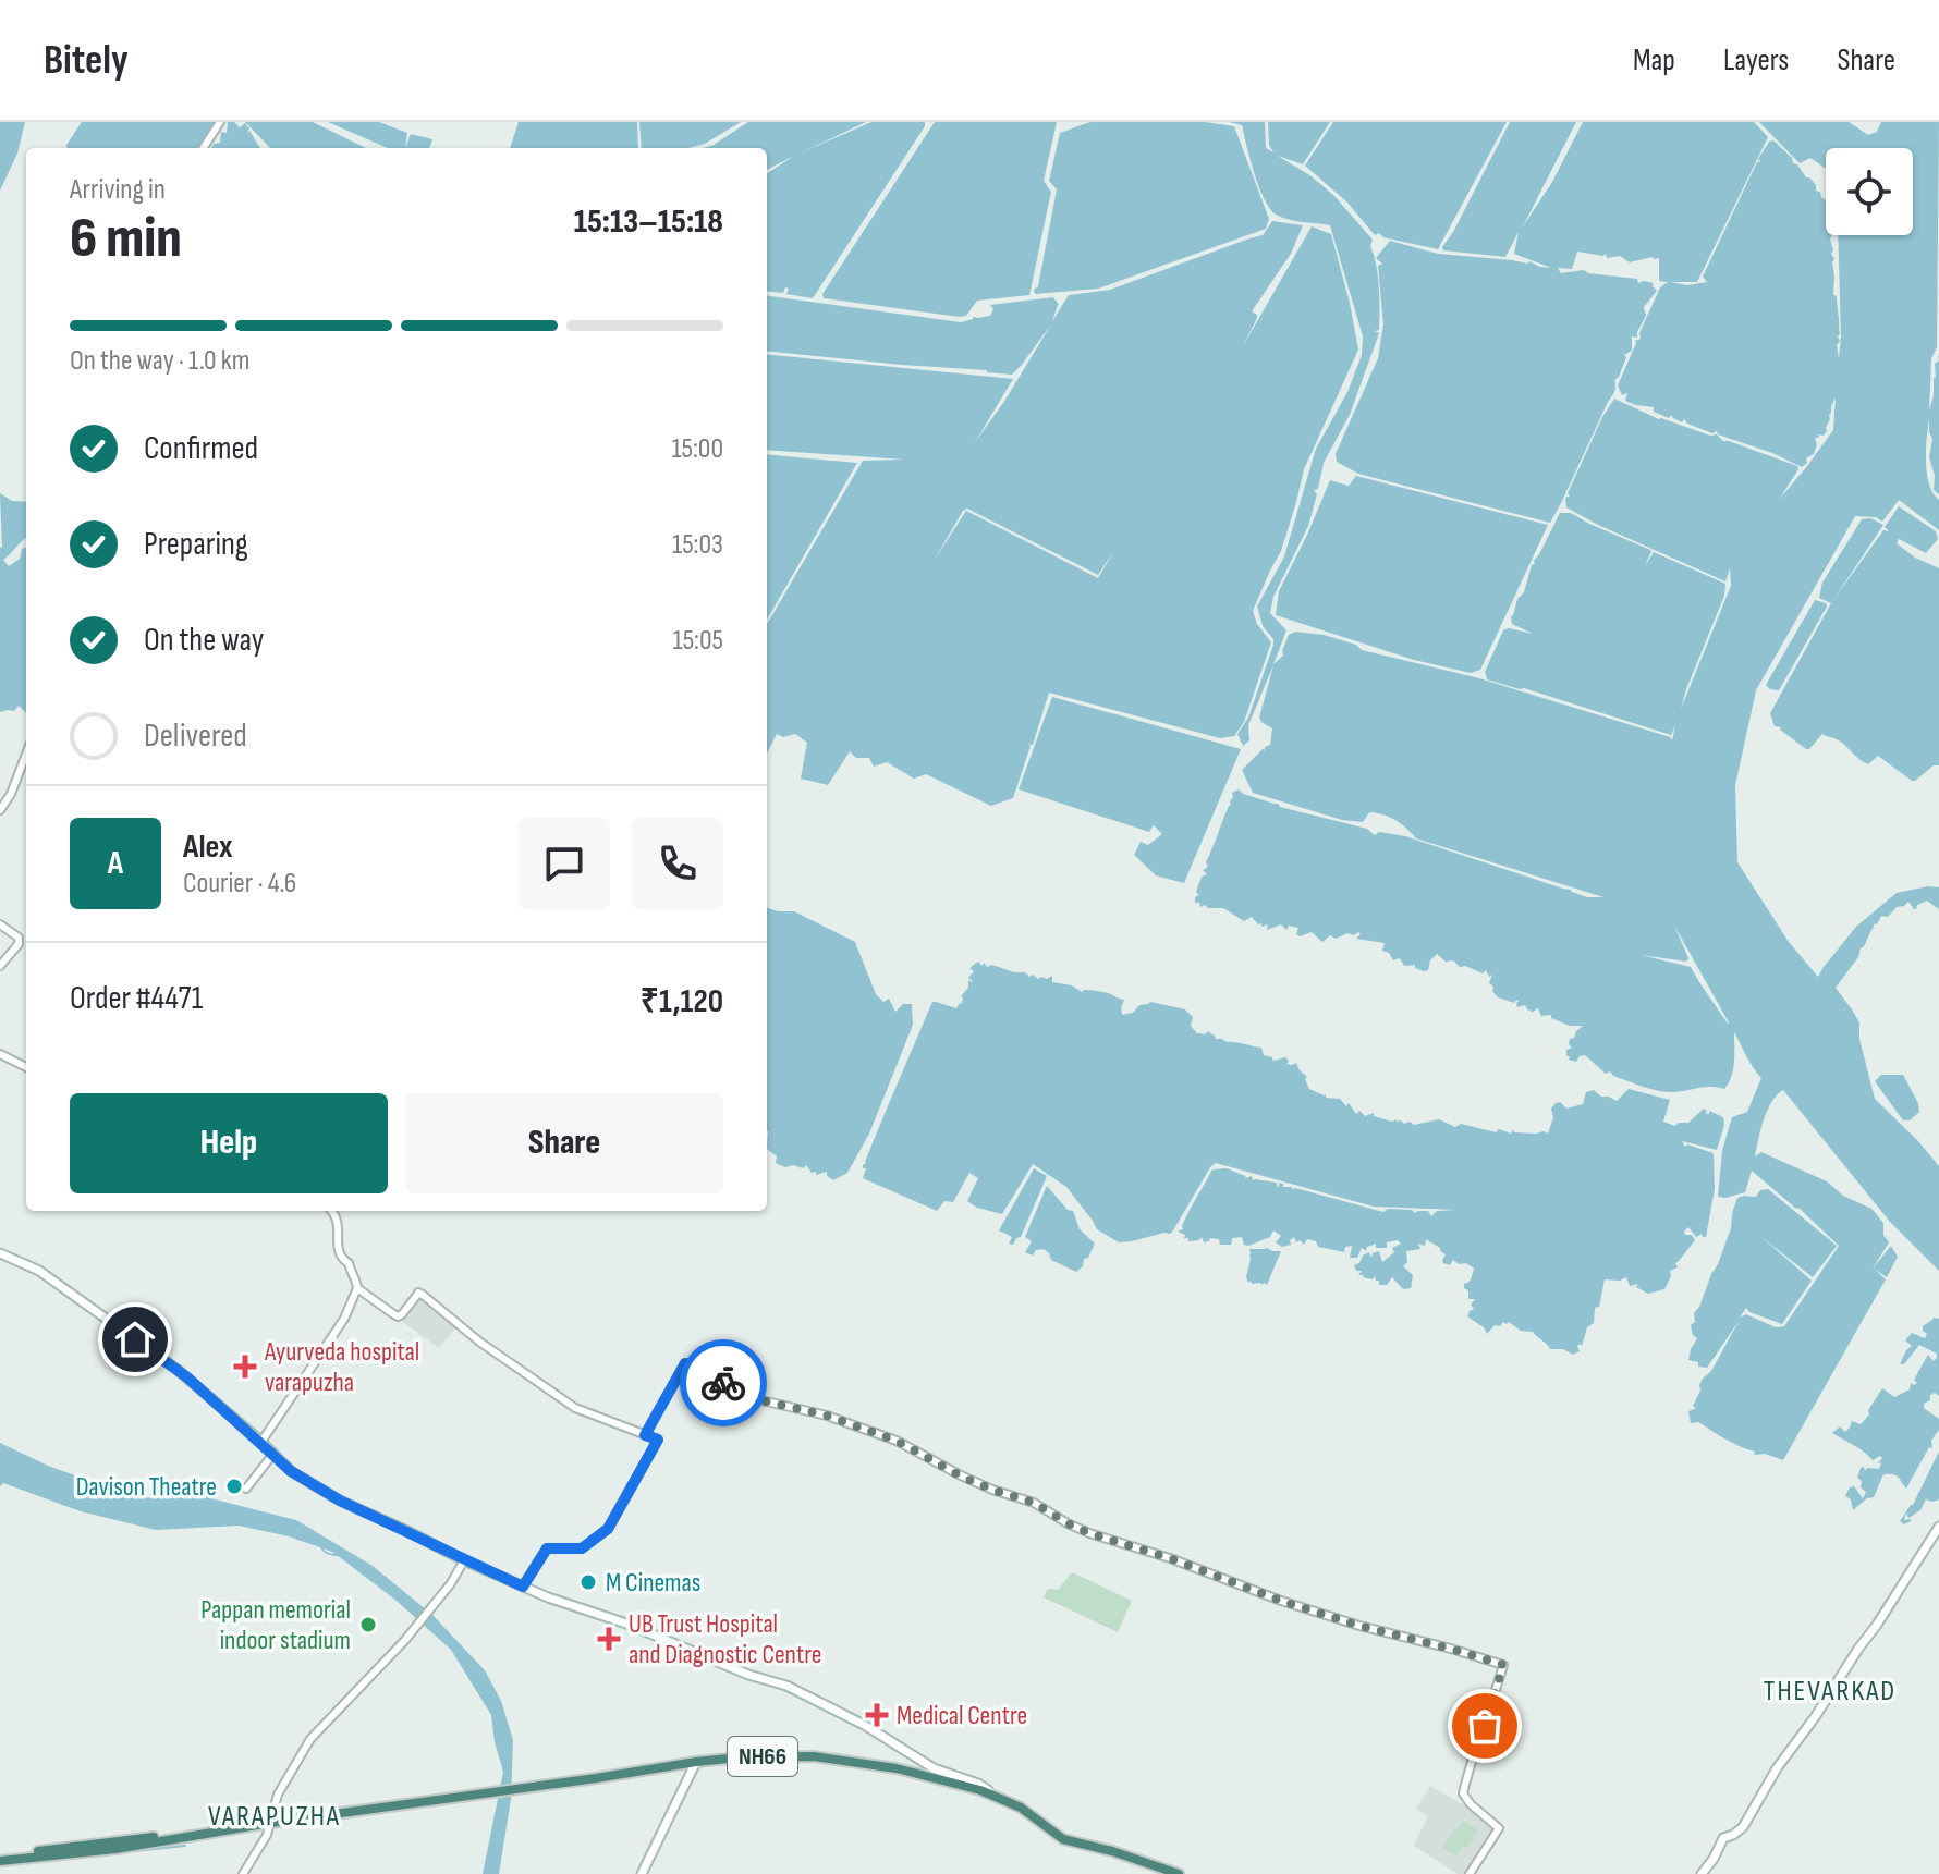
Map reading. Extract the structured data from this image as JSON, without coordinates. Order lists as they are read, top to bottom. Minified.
{"streets":{"highway":["NH66"]},"districts":["THEVARKAD","VARAPUZHA"],"places":{"health":["Ayurveda hospital varapuzha","UB Trust Hospital and Diagnostic Centre","Medical Centre"],"other":["Davison Theatre","M Cinemas","Pappan memorial indoor stadium"]},"page":{"header":"Bitely","nav":["Map","Layers","Share"],"heading":["6 min","Arriving in","15:13–15:18"],"panel":["Alex","Courier · 4.6","Order #4471","₹1,120"],"bar":"On the way · 1.0 km","list":[["Confirmed","15:00"],["Preparing","15:03"],["On the way","15:05"],"Delivered"],"round":"A","buttons":["Help","Share"]}}
